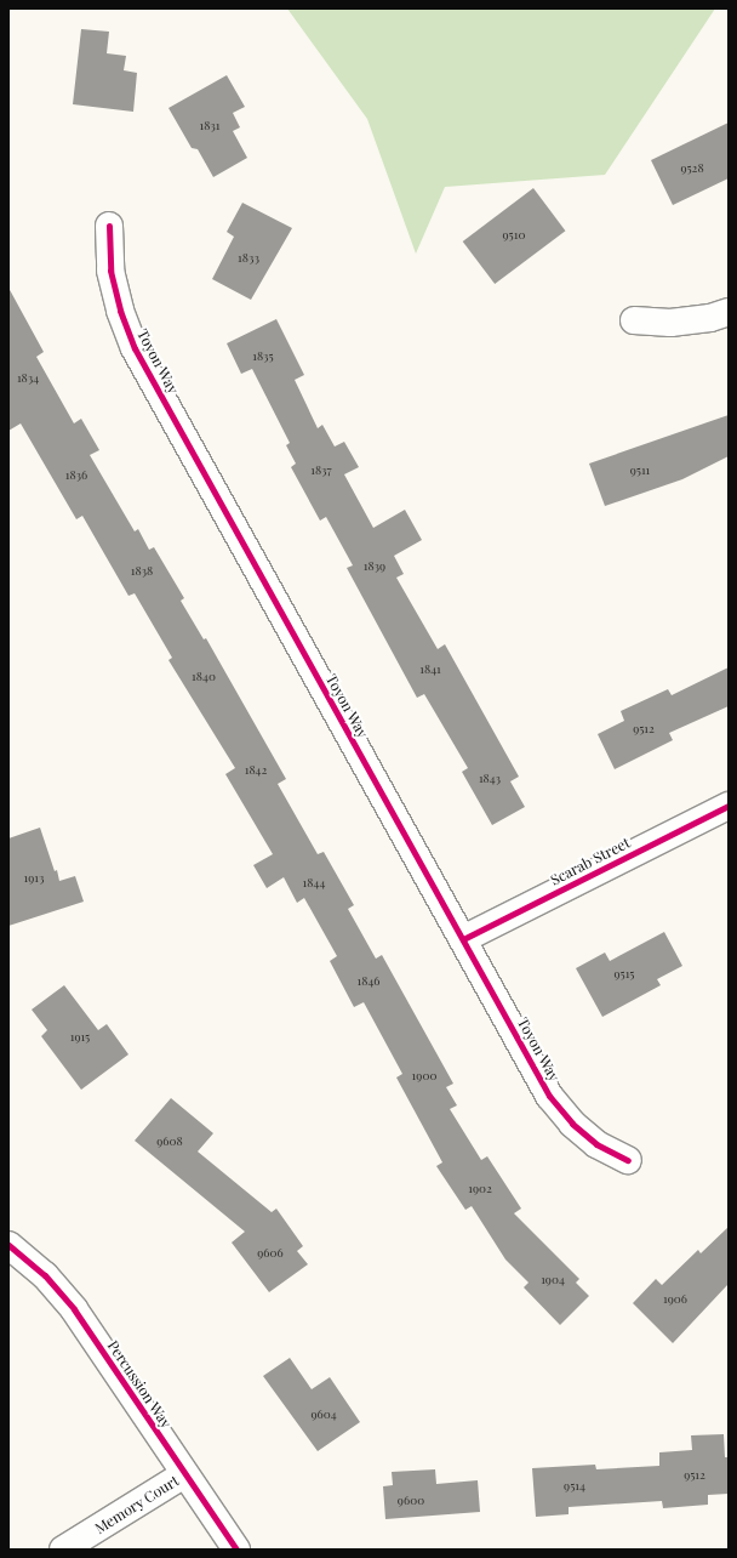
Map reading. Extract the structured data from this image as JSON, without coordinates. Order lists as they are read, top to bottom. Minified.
{"streets":{"street":["Toyon Way","Scarab Street","Percussion Way","Memory Court"]},"crossings":[["Toyon Way","Scarab Street"],["Percussion Way","Memory Court"]],"house_numbers":["1831","9528","9510","1833","1835","1834","1837","9511","1836","1839","1838","1841","1840","9512","1842","1843","1913","1844","9515","1846","1915","1900","9608","1902","9606","1904","1906","9604","9512","9514","9600"]}
